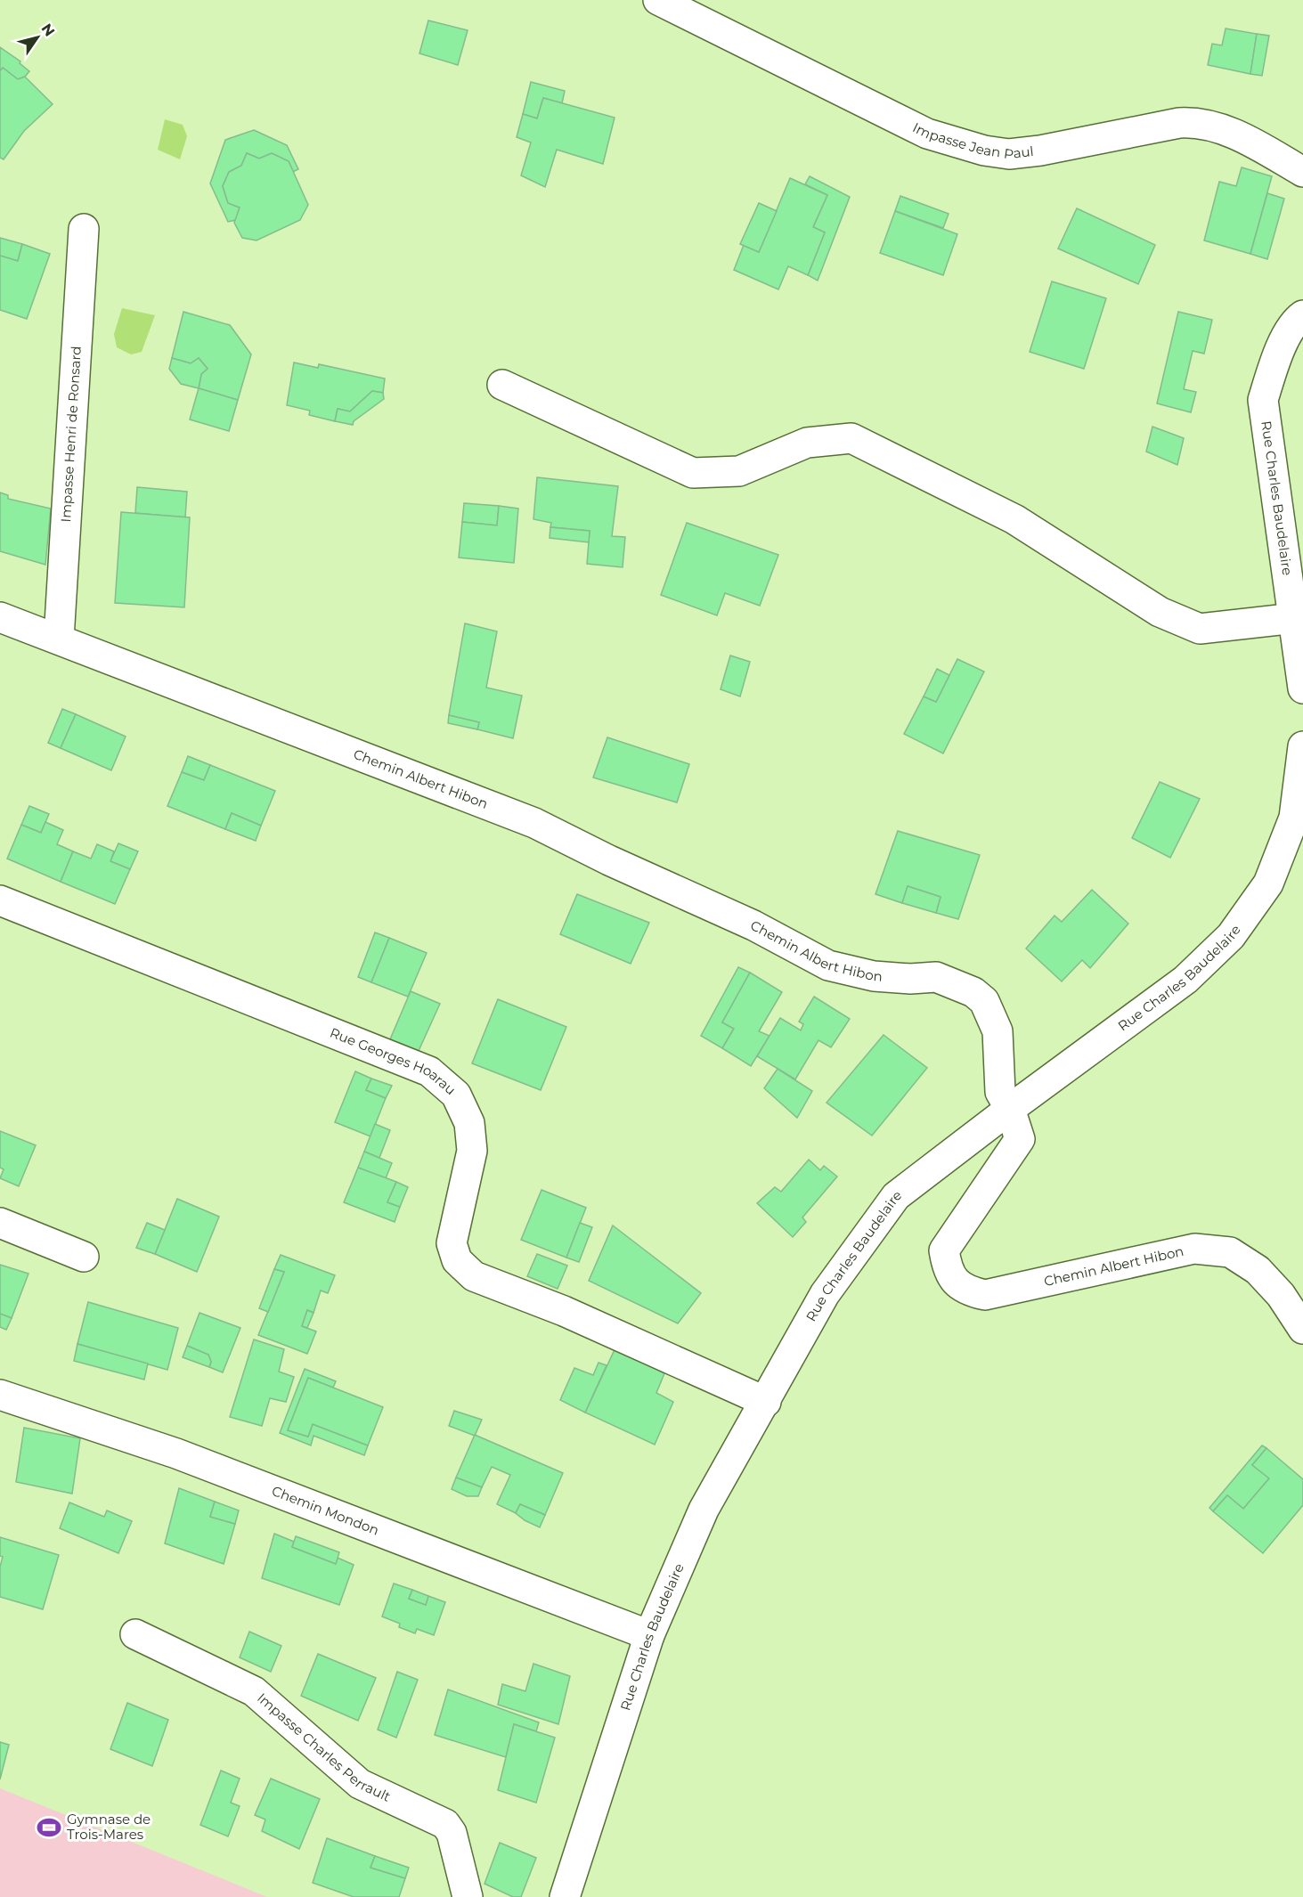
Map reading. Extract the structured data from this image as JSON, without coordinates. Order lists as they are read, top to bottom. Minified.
{"streets":{"street":["Impasse Jean Paul","Impasse Henri de Ronsard","Rue Charles Baudelaire","Chemin Albert Hibon","Rue Georges Hoarau","Chemin Mondon","Impasse Charles Perrault"]},"crossings":[["Impasse Henri de Ronsard","Chemin Albert Hibon"],["Rue Charles Baudelaire","Chemin Albert Hibon"],["Rue Charles Baudelaire","Rue Georges Hoarau"],["Rue Charles Baudelaire","Chemin Mondon"]],"places":{"sports":["Gymnase de Trois-Mares"]},"north":"top right"}
